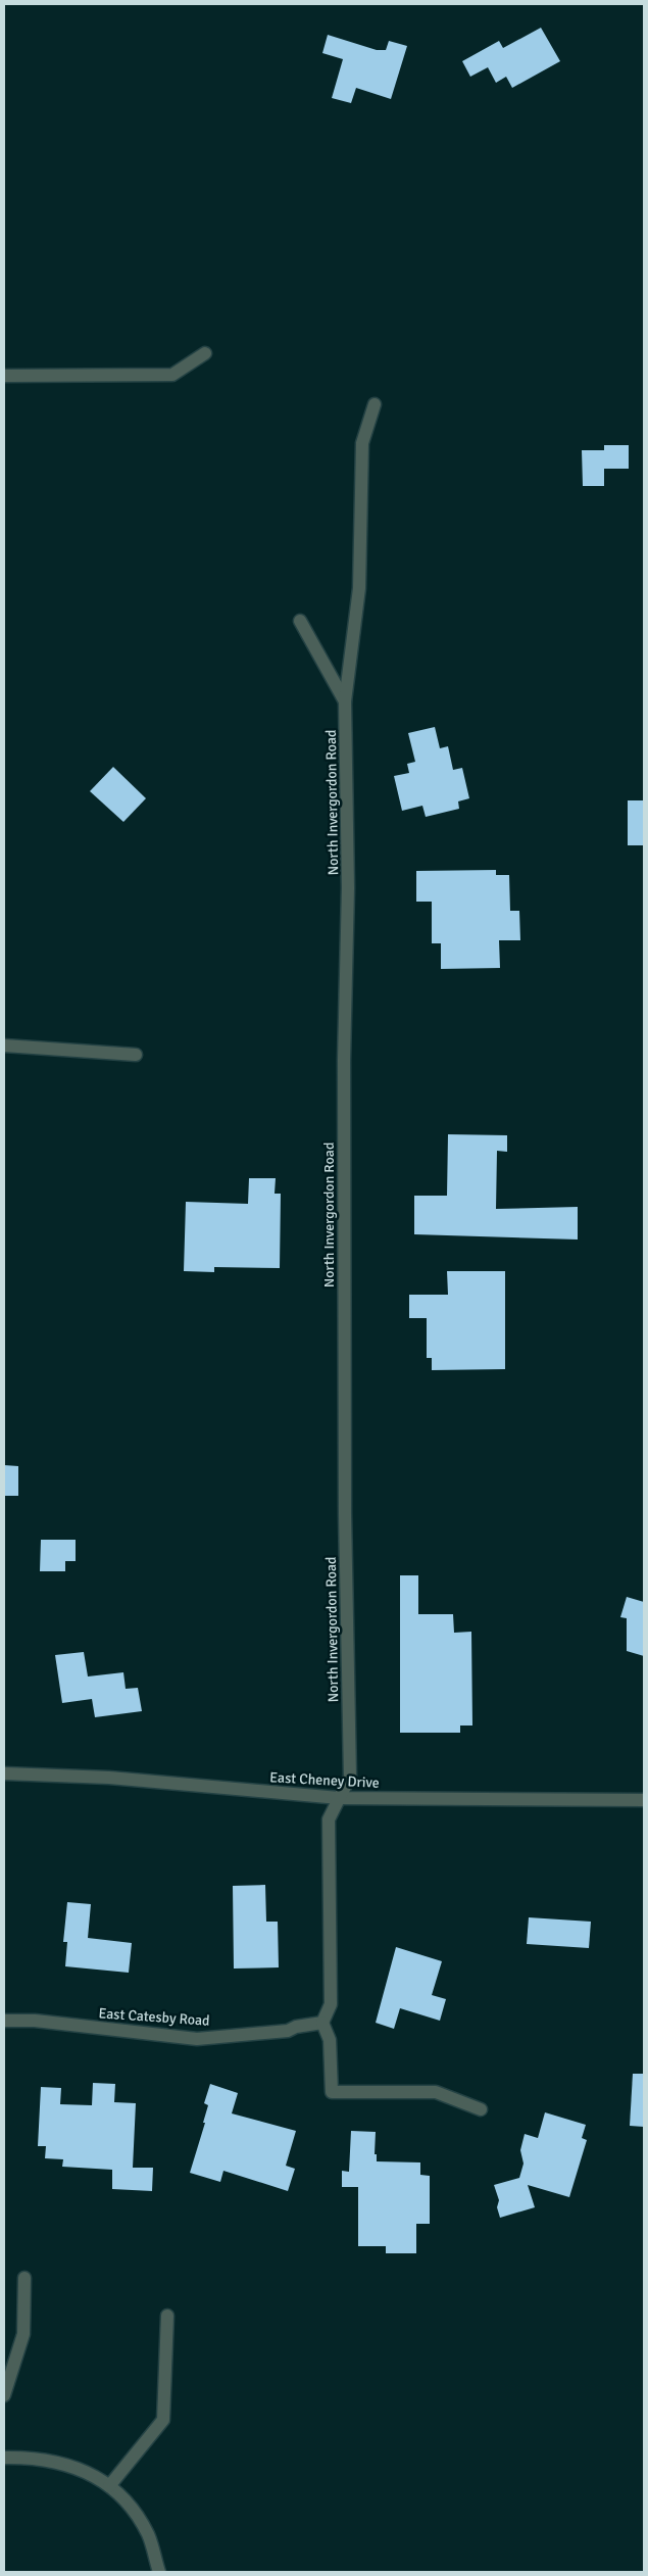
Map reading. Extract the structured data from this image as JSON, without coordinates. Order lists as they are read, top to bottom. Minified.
{"streets":{"street":["North Invergordon Road","East Cheney Drive","East Catesby Road"]},"crossings":[["North Invergordon Road","East Cheney Drive"],["North Invergordon Road","East Catesby Road"]]}
